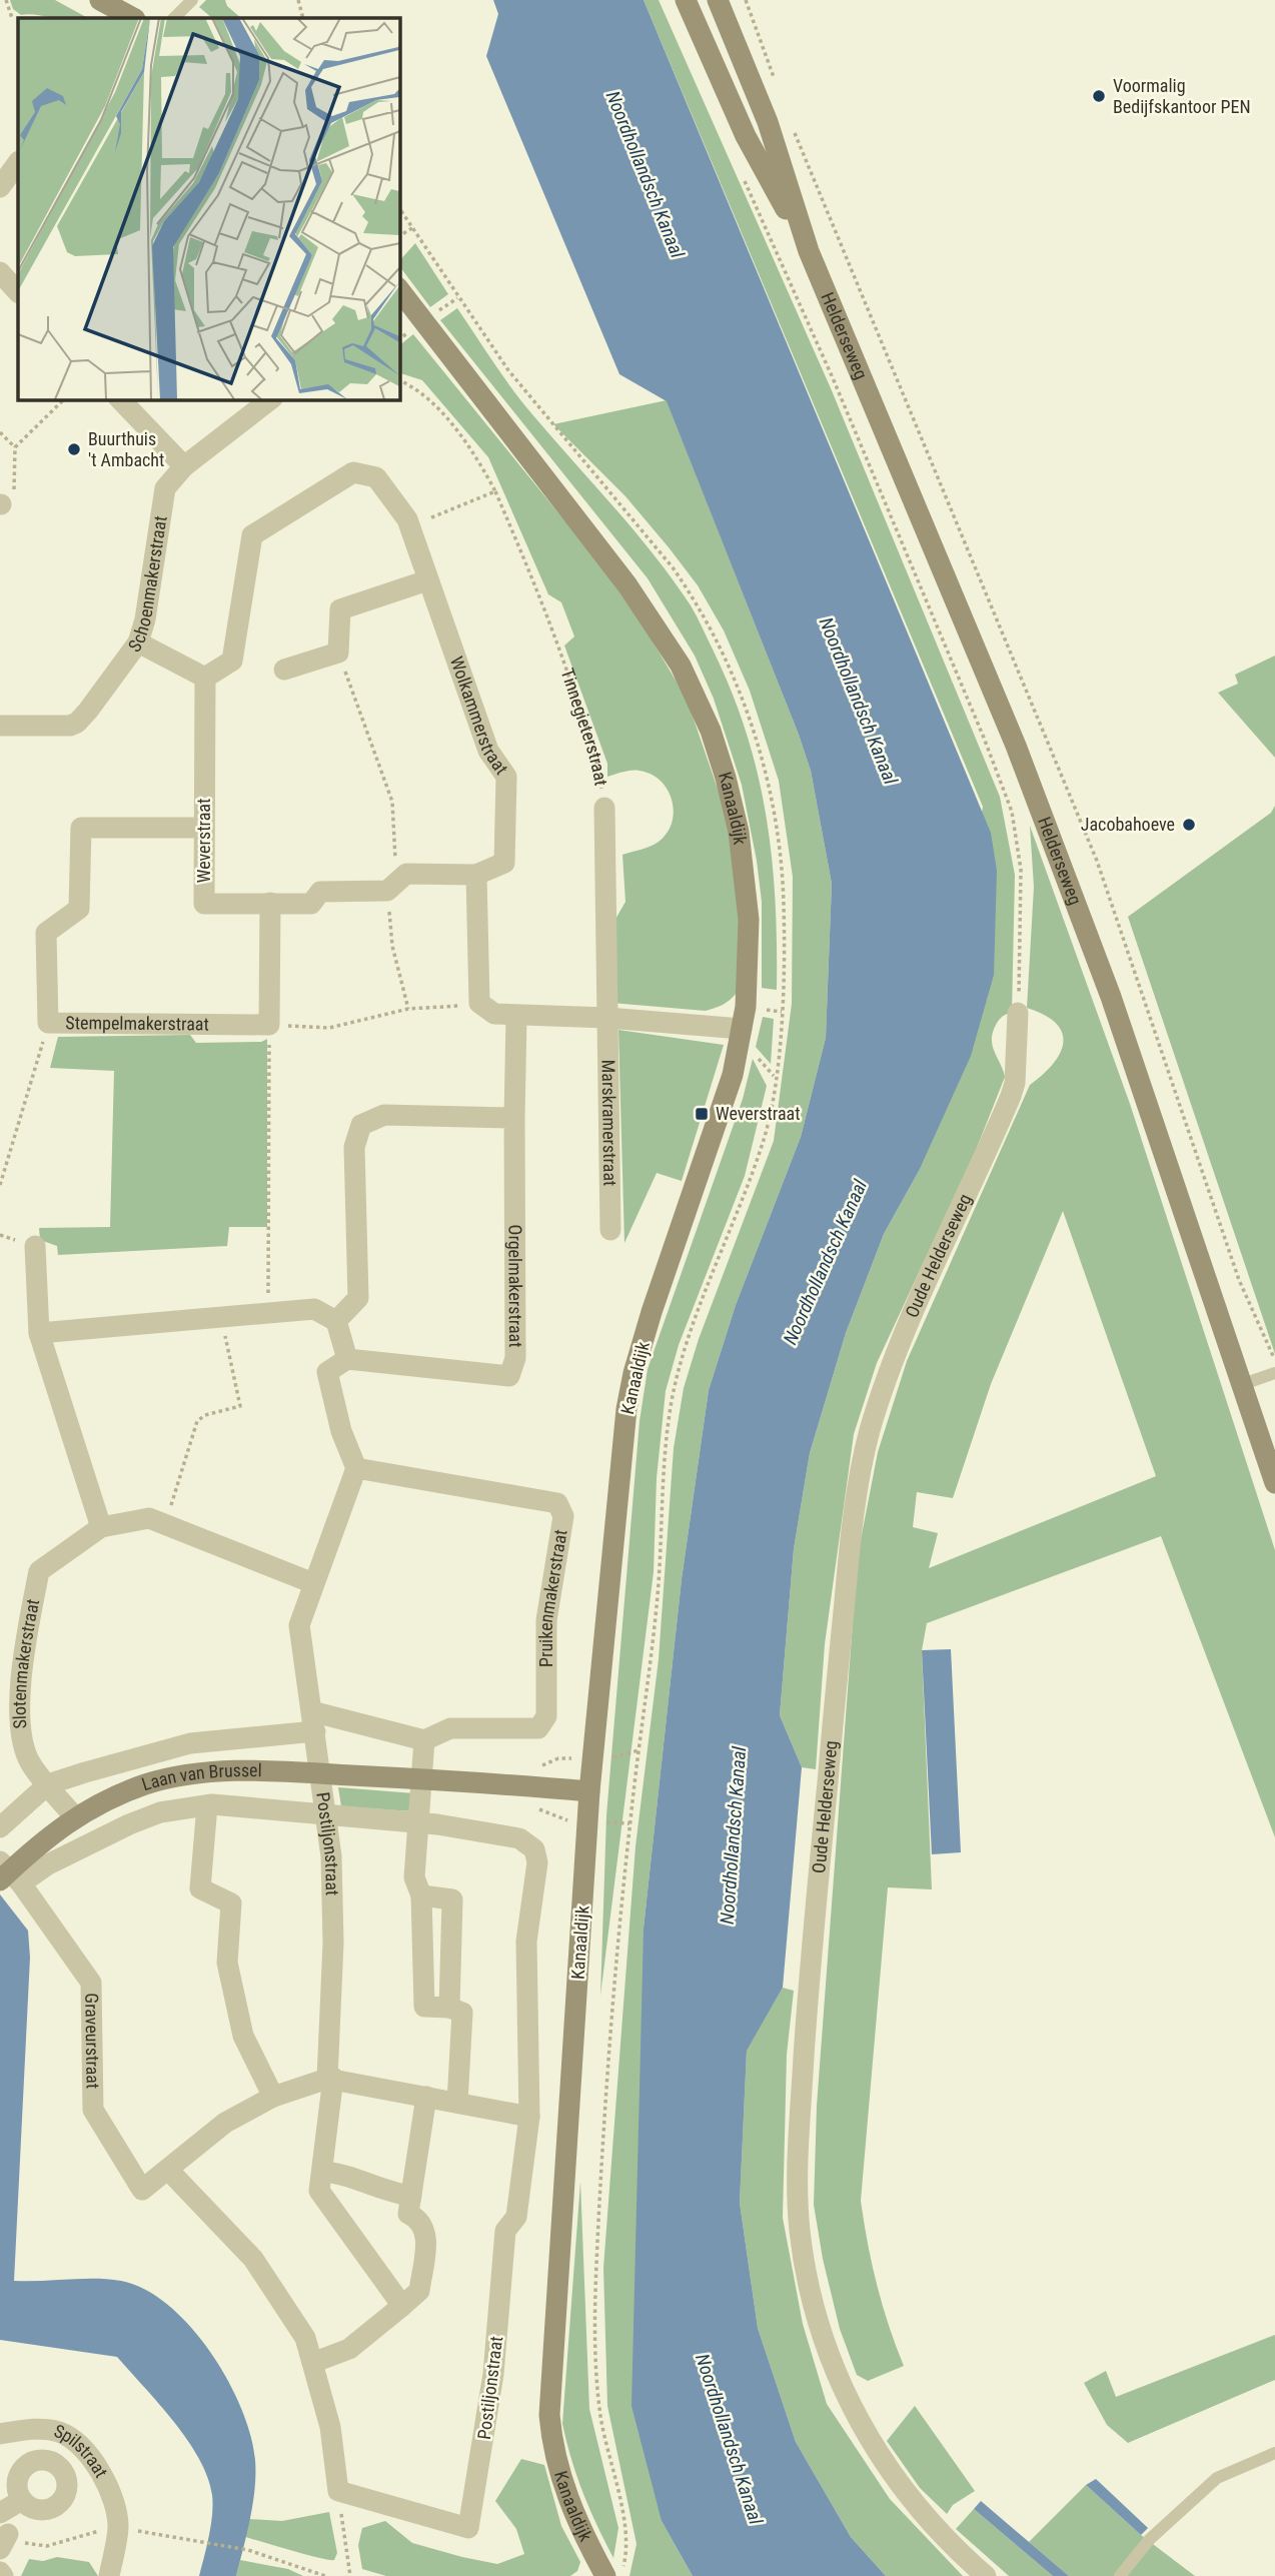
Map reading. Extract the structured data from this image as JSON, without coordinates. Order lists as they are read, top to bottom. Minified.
{"streets":{"street":["Helderseweg","Schoenmakerstraat","Wolkammerstraat","Tinnegieterstraat","Kanaaldijk","Weverstraat","Stempelmakerstraat","Marskramerstraat","Oude Helderseweg","Orgelmakerstraat","Pruikenmakerstraat","Slotenmakerstraat","Laan van Brussel","Postiljonstraat","Graveurstraat","Spilstraat"]},"crossings":[["Wolkammerstraat","Weverstraat"],["Tinnegieterstraat","Marskramerstraat"],["Kanaaldijk","Laan van Brussel"],["Weverstraat","Stempelmakerstraat"],["Pruikenmakerstraat","Laan van Brussel"],["Slotenmakerstraat","Laan van Brussel"],["Laan van Brussel","Postiljonstraat"],["Laan van Brussel","Graveurstraat"],["Postiljonstraat","Graveurstraat"]],"water":["Noordhollandsch Kanaal"],"places":{"other":["Voormalig Bedijfskantoor PEN","Buurthuis 't Ambacht","Jacobahoeve"],"transit":["Weverstraat"]}}
